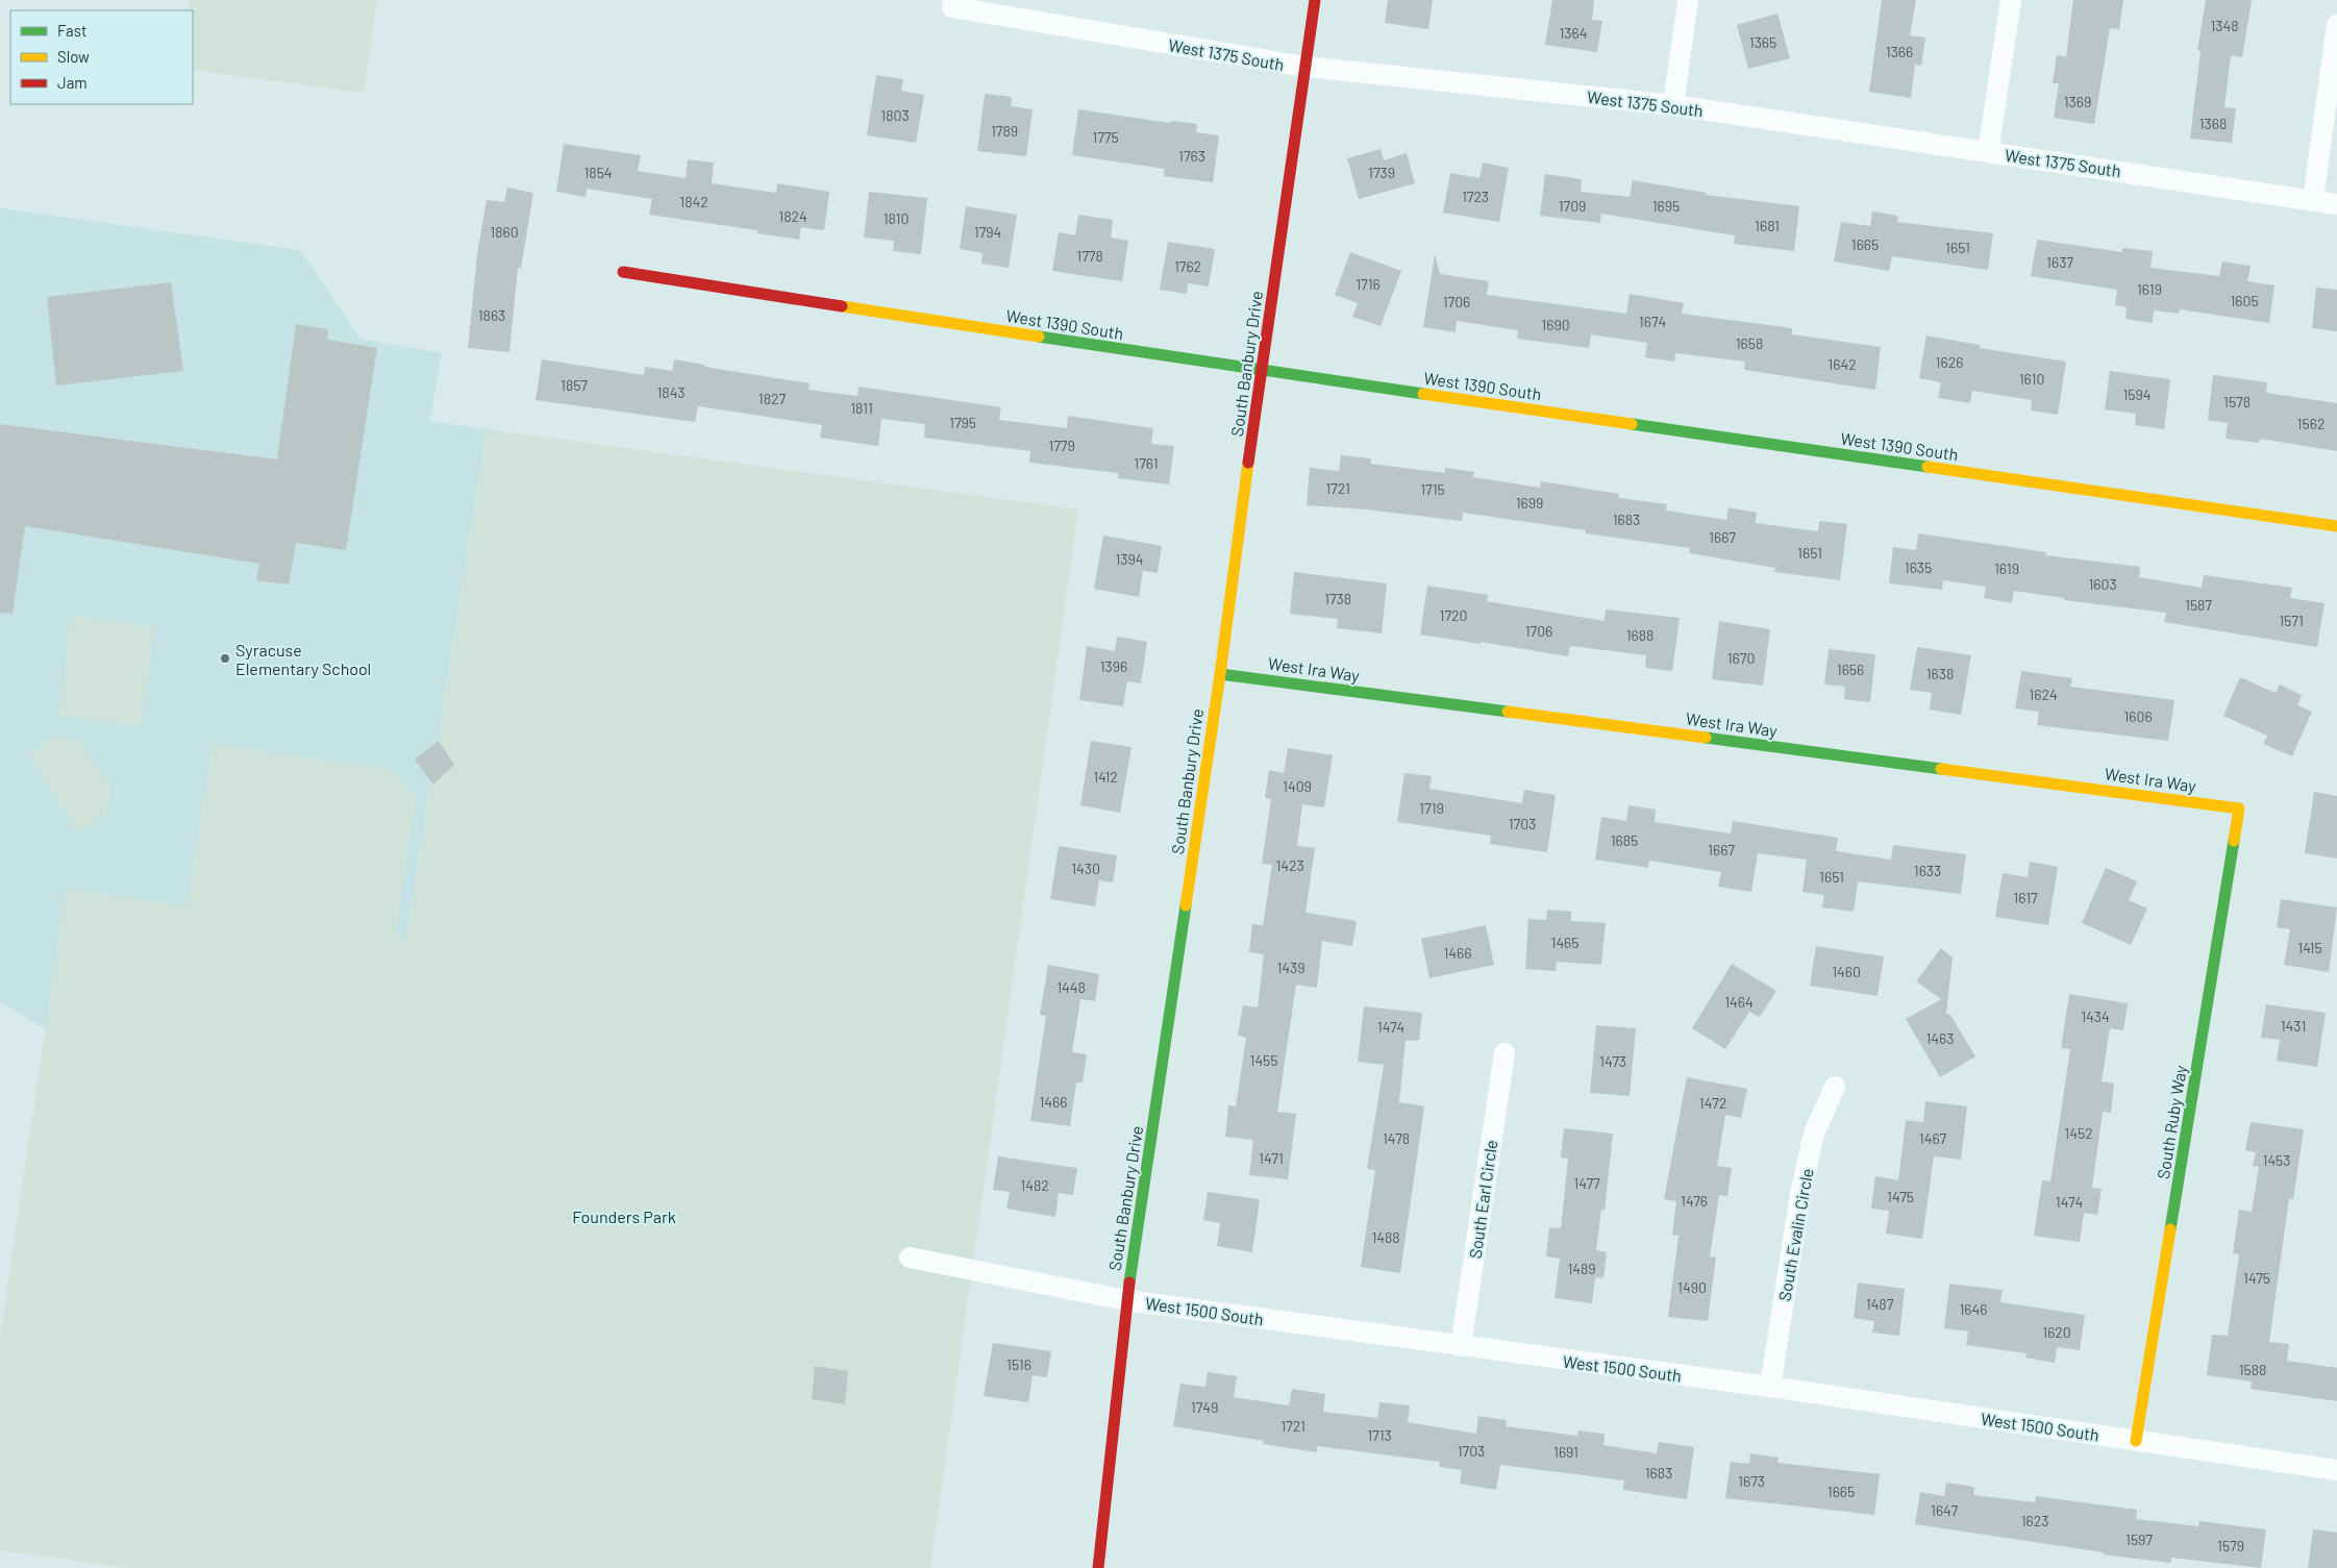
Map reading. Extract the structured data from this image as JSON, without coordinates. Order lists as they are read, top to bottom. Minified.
{"streets":{"street":["West 1375 South","West 1390 South","South Banbury Drive","West Ira Way","South Ruby Way","South Earl Circle","South Evalin Circle","West 1500 South"]},"crossings":[["West 1375 South","South Banbury Drive"],["West 1390 South","South Banbury Drive"],["South Banbury Drive","West Ira Way"],["South Banbury Drive","West 1500 South"],["West Ira Way","South Ruby Way"],["South Ruby Way","West 1500 South"],["South Earl Circle","West 1500 South"],["South Evalin Circle","West 1500 South"]],"parks":["Founders Park"],"places":["Syracuse Elementary School"],"house_numbers":["1348","1364","1365","1366","1369","1803","1368","1789","1775","1763","1854","1739","1723","1842","1709","1695","1824","1810","1681","1860","1794","1665","1651","1778","1637","1762","1716","1619","1605","1706","1863","1674","1690","1658","1626","1642","1610","1857","1843","1594","1827","1578","1811","1795","1562","1779","1761","1721","1715","1699","1683","1667","1651","1394","1635","1619","1603","1738","1587","1720","1571","1706","1688","1670","1396","1656","1638","1624","1606","1412","1409","1719","1703","1685","1667","1423","1430","1633","1651","1617","1465","1415","1466","1439","1460","1448","1464","1434","1431","1474","1463","1455","1473","1466","1472","1452","1478","1467","1471","1453","1477","1482","1475","1476","1474","1488","1489","1475","1490","1487","1646","1620","1516","1588","1749","1721","1713","1703","1691","1683","1673","1665","1647","1623","1597","1579"],"legend":["Fast","Slow","Jam"]}
